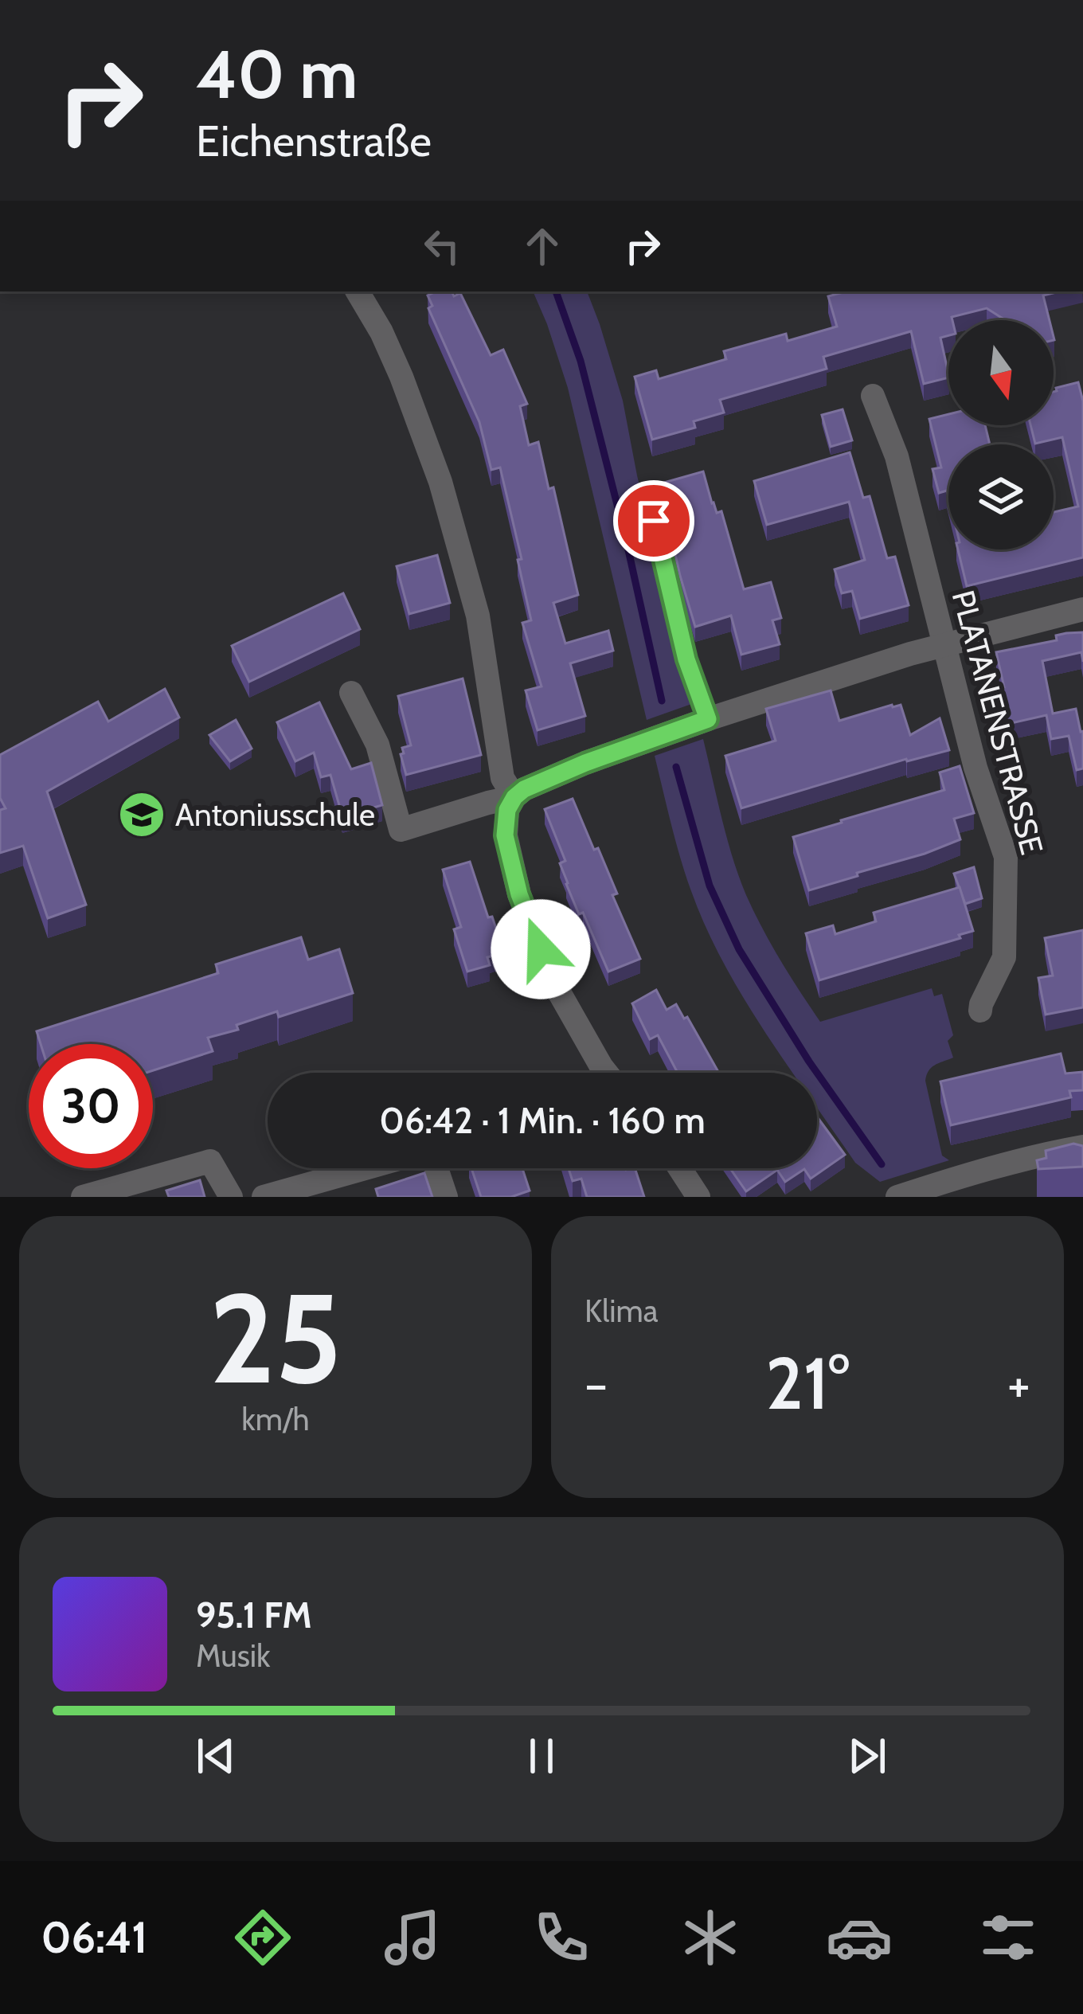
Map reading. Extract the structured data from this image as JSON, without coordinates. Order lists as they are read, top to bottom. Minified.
{"streets":{"street":["PLATANENSTRASSE"]},"places":{"school or university":["Antoniusschule"]},"north":"bottom","page":{"turn":["40 m","Eichenstraße"],"limit":"30","trip":"06:42 · 1 Min. · 160 m","tile":[["25","km/h"],"Klima"],"heat":["−","21°","+"],"song":["95.1 FM","Musik"],"tabs":"06:41"}}
